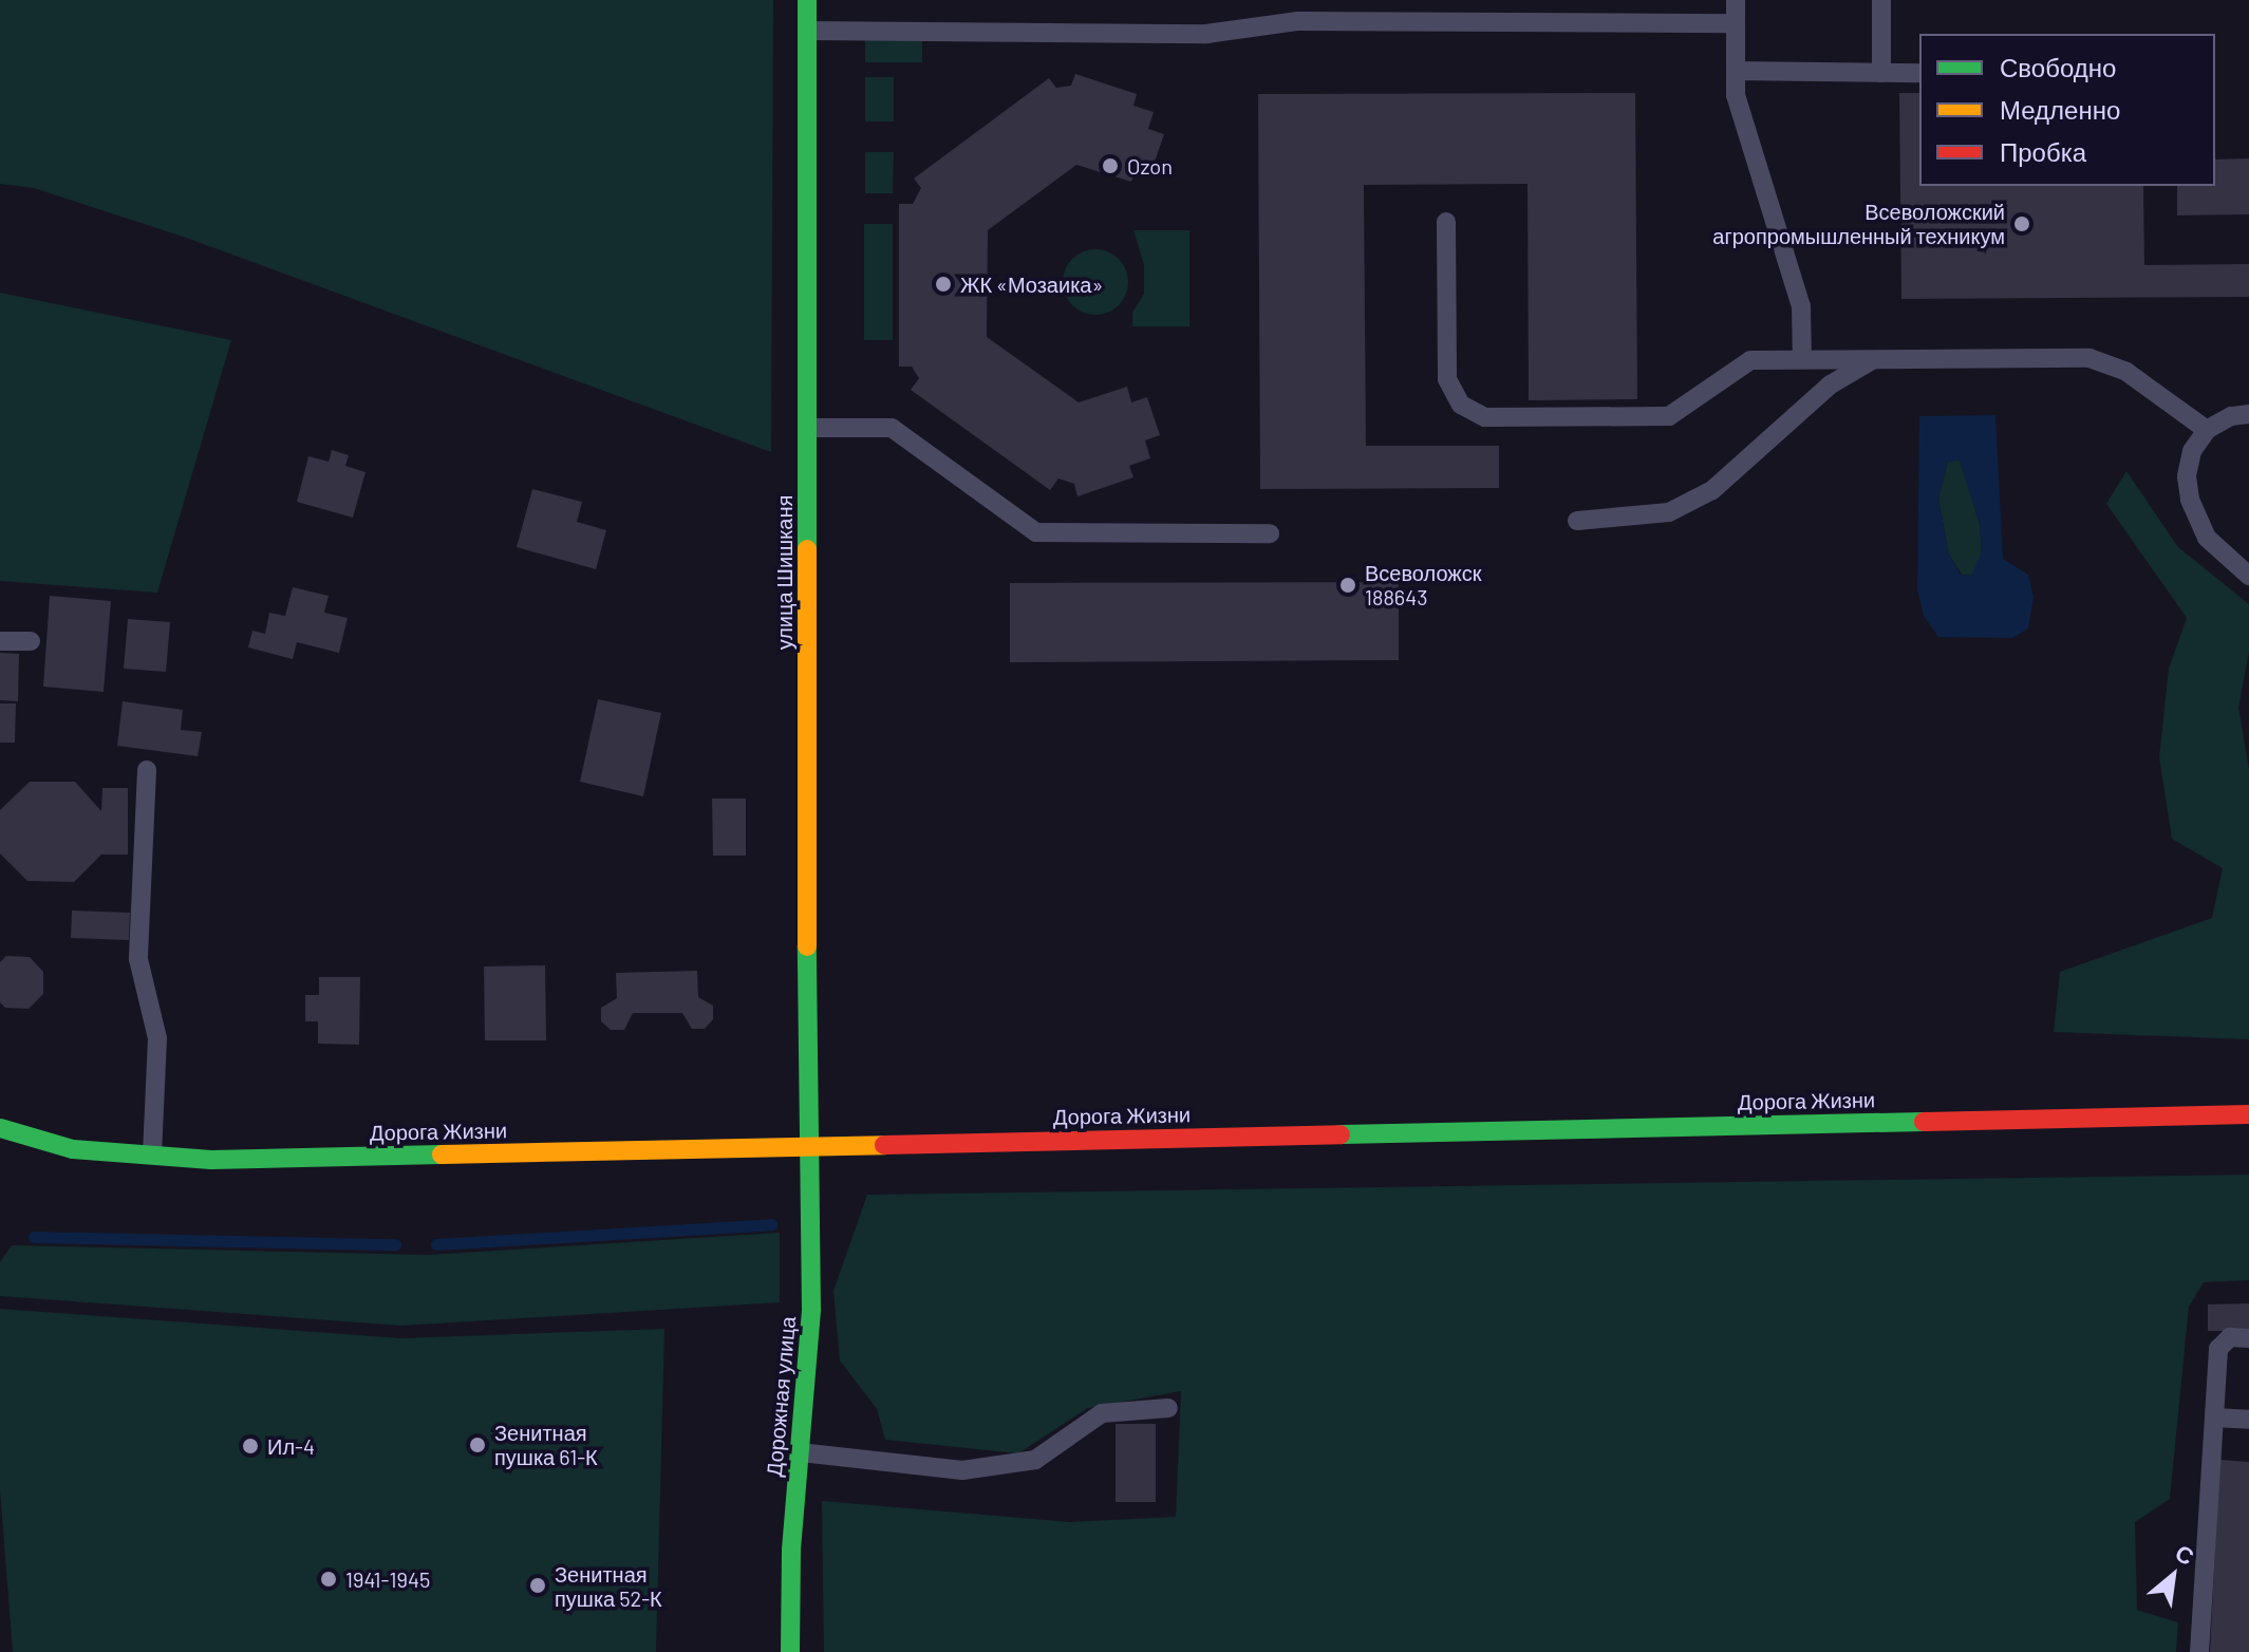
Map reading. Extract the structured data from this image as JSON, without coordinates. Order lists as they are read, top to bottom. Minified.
{"streets":{"main road":["улица Шишканя","Дорога Жизни","Дорожная улица"]},"crossings":[["улица Шишканя","Дорога Жизни"],["улица Шишканя","Дорожная улица"],["Дорога Жизни","Дорожная улица"]],"places":["Ozon","Всеволожский агропромышленный техникум","ЖК «Мозаика»","Всеволожск 188643","Зенитная пушка 61-К","Ил-4","1941-1945","Зенитная пушка 52-К"],"legend":["Свободно","Медленно","Пробка"],"north":"top right"}
